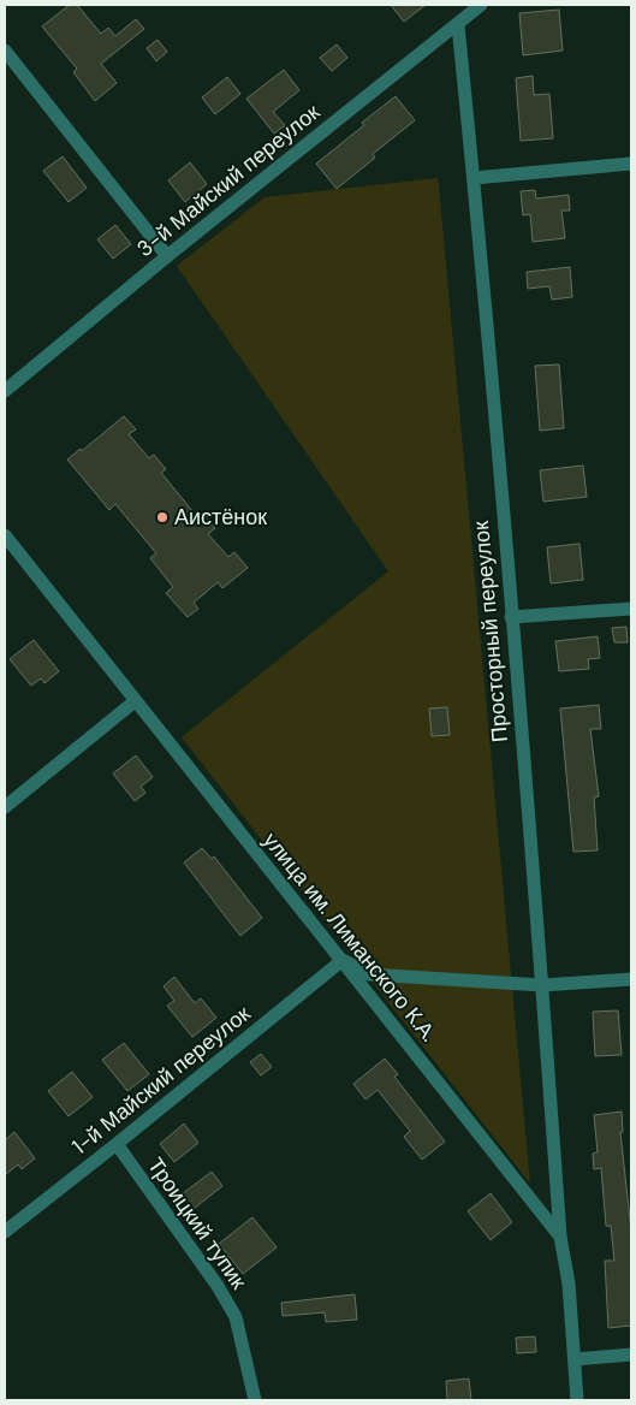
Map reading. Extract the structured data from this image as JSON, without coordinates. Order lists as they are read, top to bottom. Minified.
{"streets":{"street":["3-й Майский переулок","Просторный переулок","улица им. Лиманского К.А.","1-й Майский переулок","Троицкий тупик"]},"crossings":[["3-й Майский переулок","Просторный переулок"],["Просторный переулок","улица им. Лиманского К.А."],["улица им. Лиманского К.А.","1-й Майский переулок"],["1-й Майский переулок","Троицкий тупик"]],"places":["Аистёнок"]}
